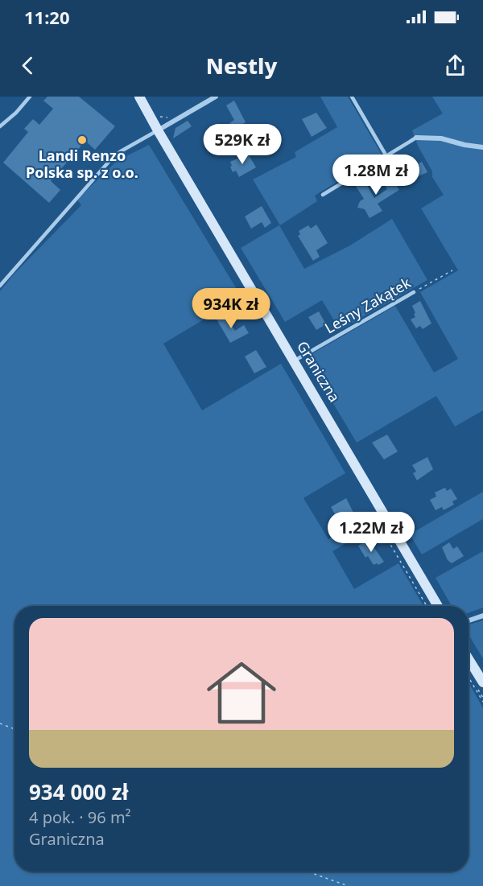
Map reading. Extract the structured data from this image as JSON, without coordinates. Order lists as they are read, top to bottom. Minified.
{"streets":{"street":["Graniczna"],"lane":["Leśny Zakątek"]},"crossings":[["Leśny Zakątek","Graniczna"]],"places":["Landi Renzo Polska sp. z o.o."],"page":{"status":"11:20","header":"Nestly","price":["529K zł","1.28M zł","934K zł","1.22M zł"],"list":[{"name":"934 000 zł","note":"4 pok. · 96 m² · Graniczna"}]}}
